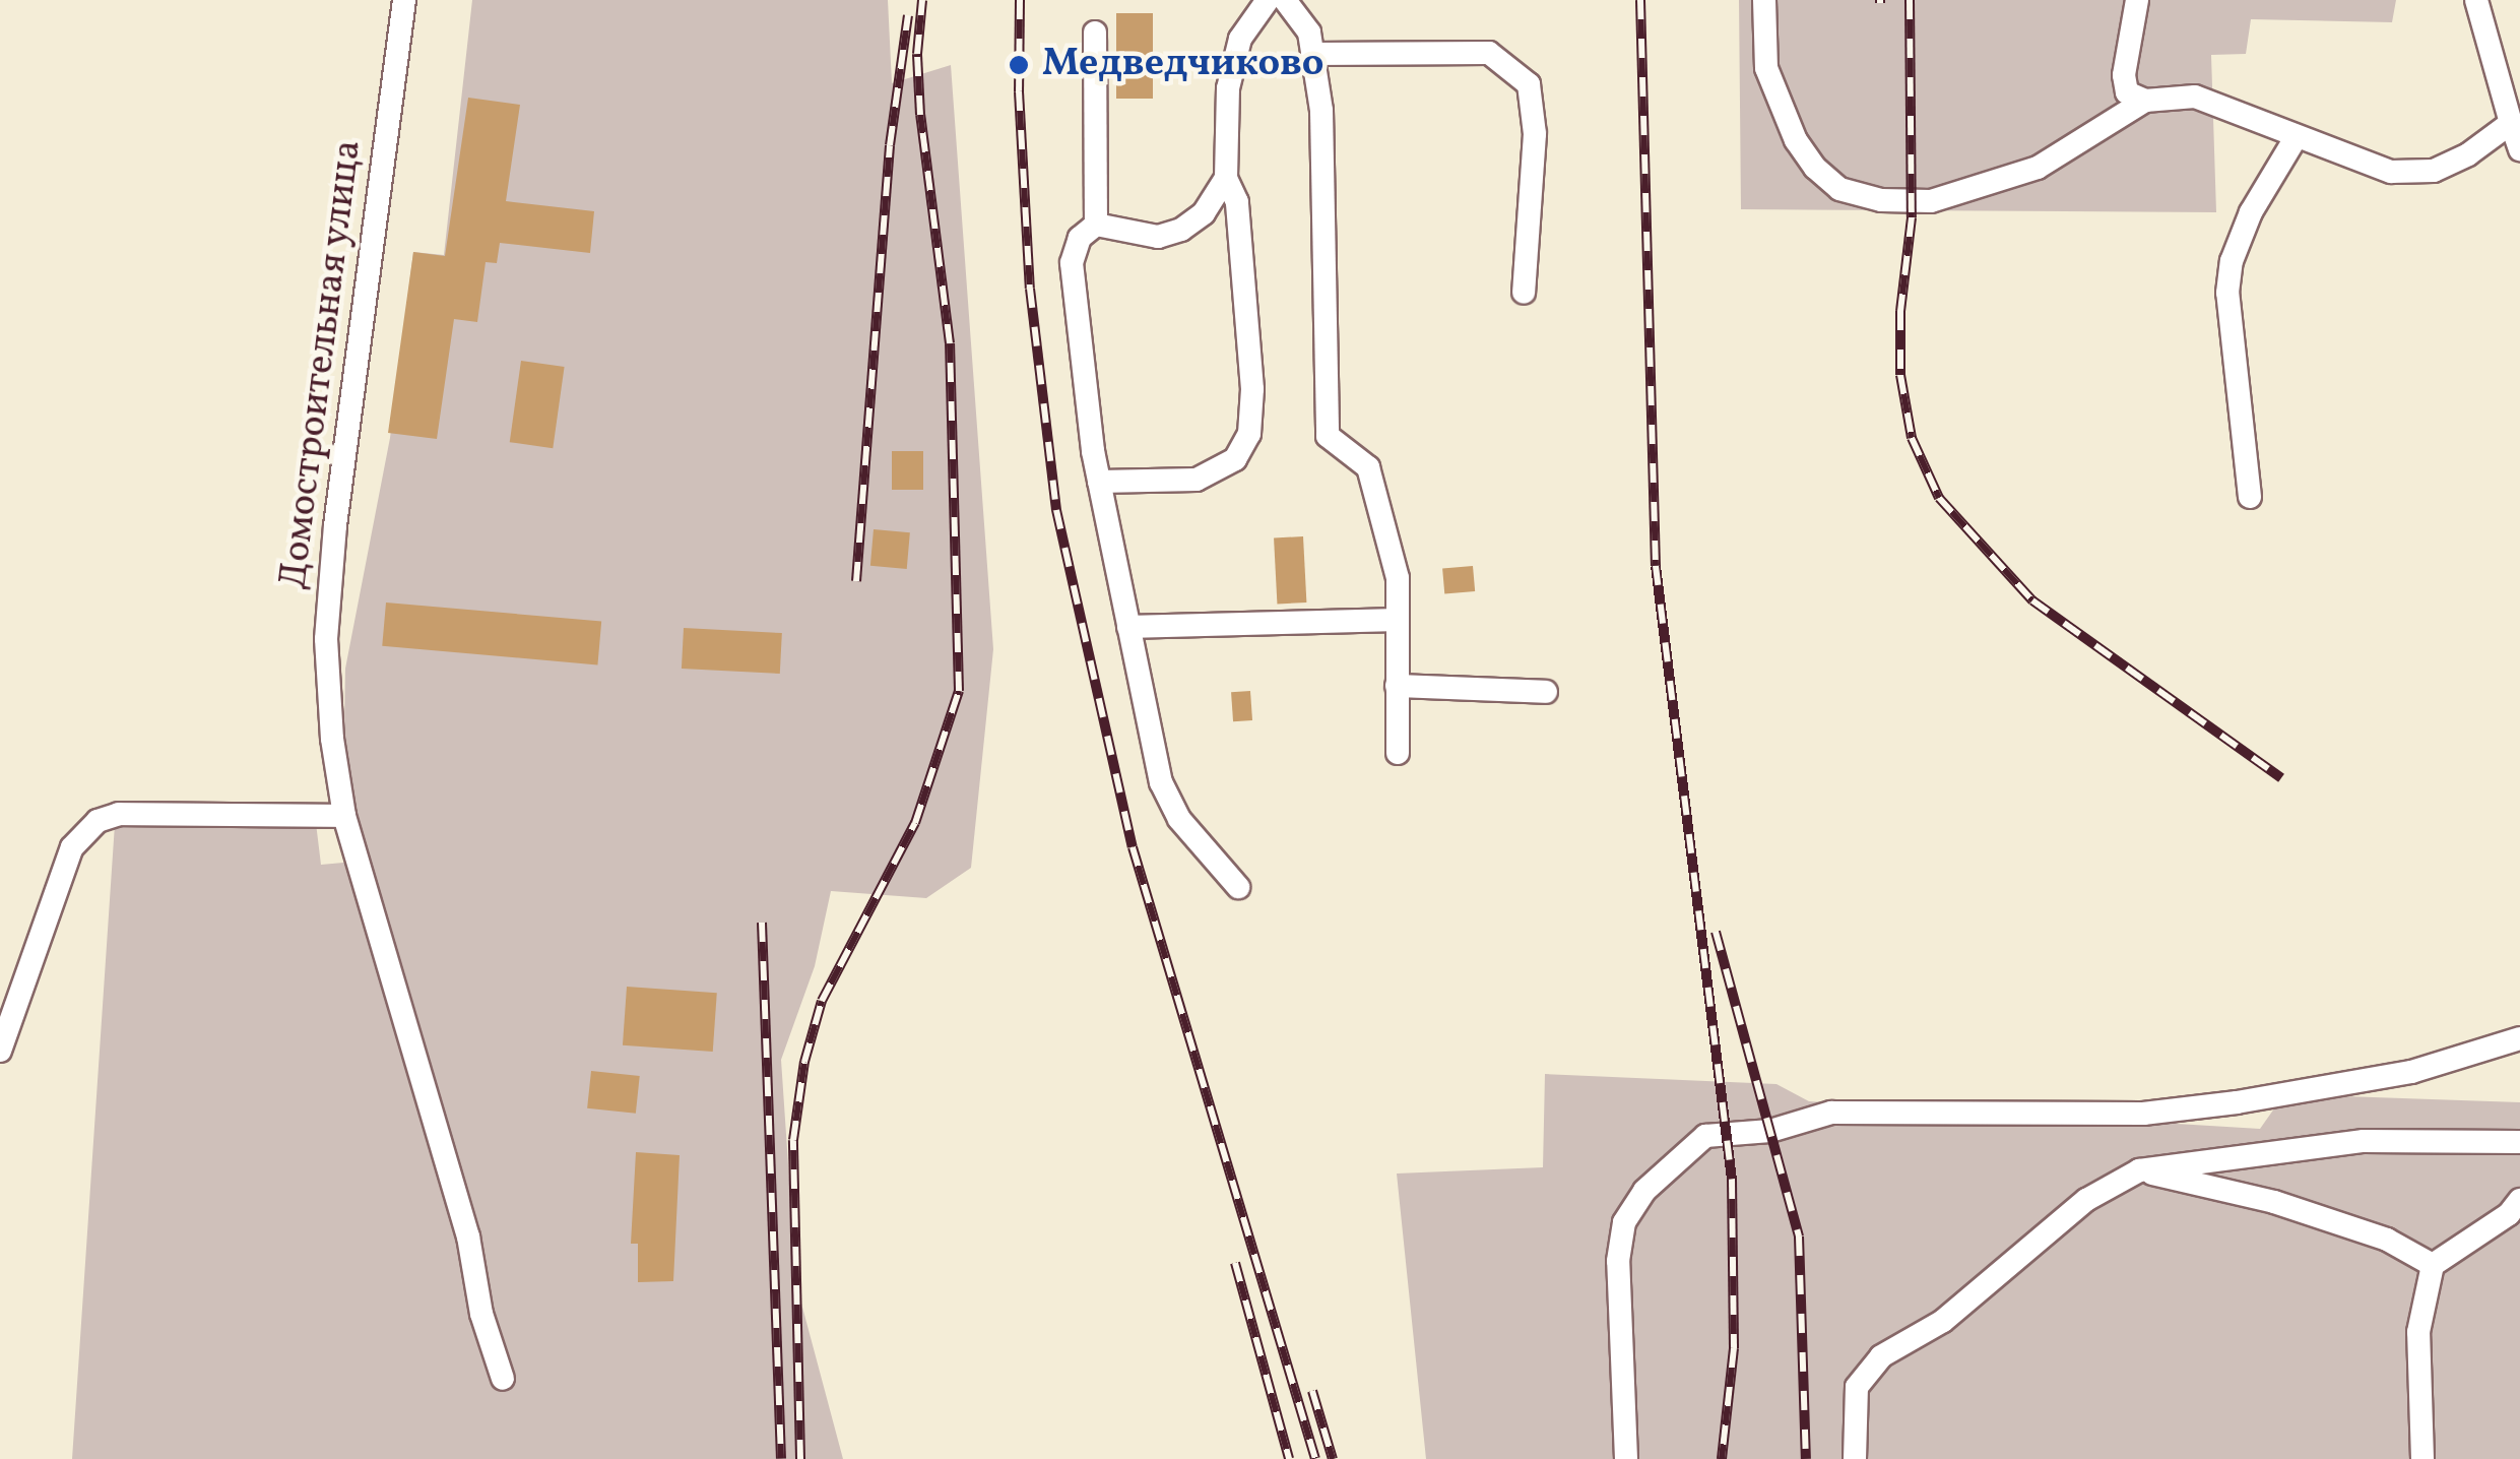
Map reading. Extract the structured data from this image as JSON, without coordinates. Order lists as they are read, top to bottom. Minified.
{"streets":{"street":["Домостроительная улица"]},"places":["Медведчиково"]}
